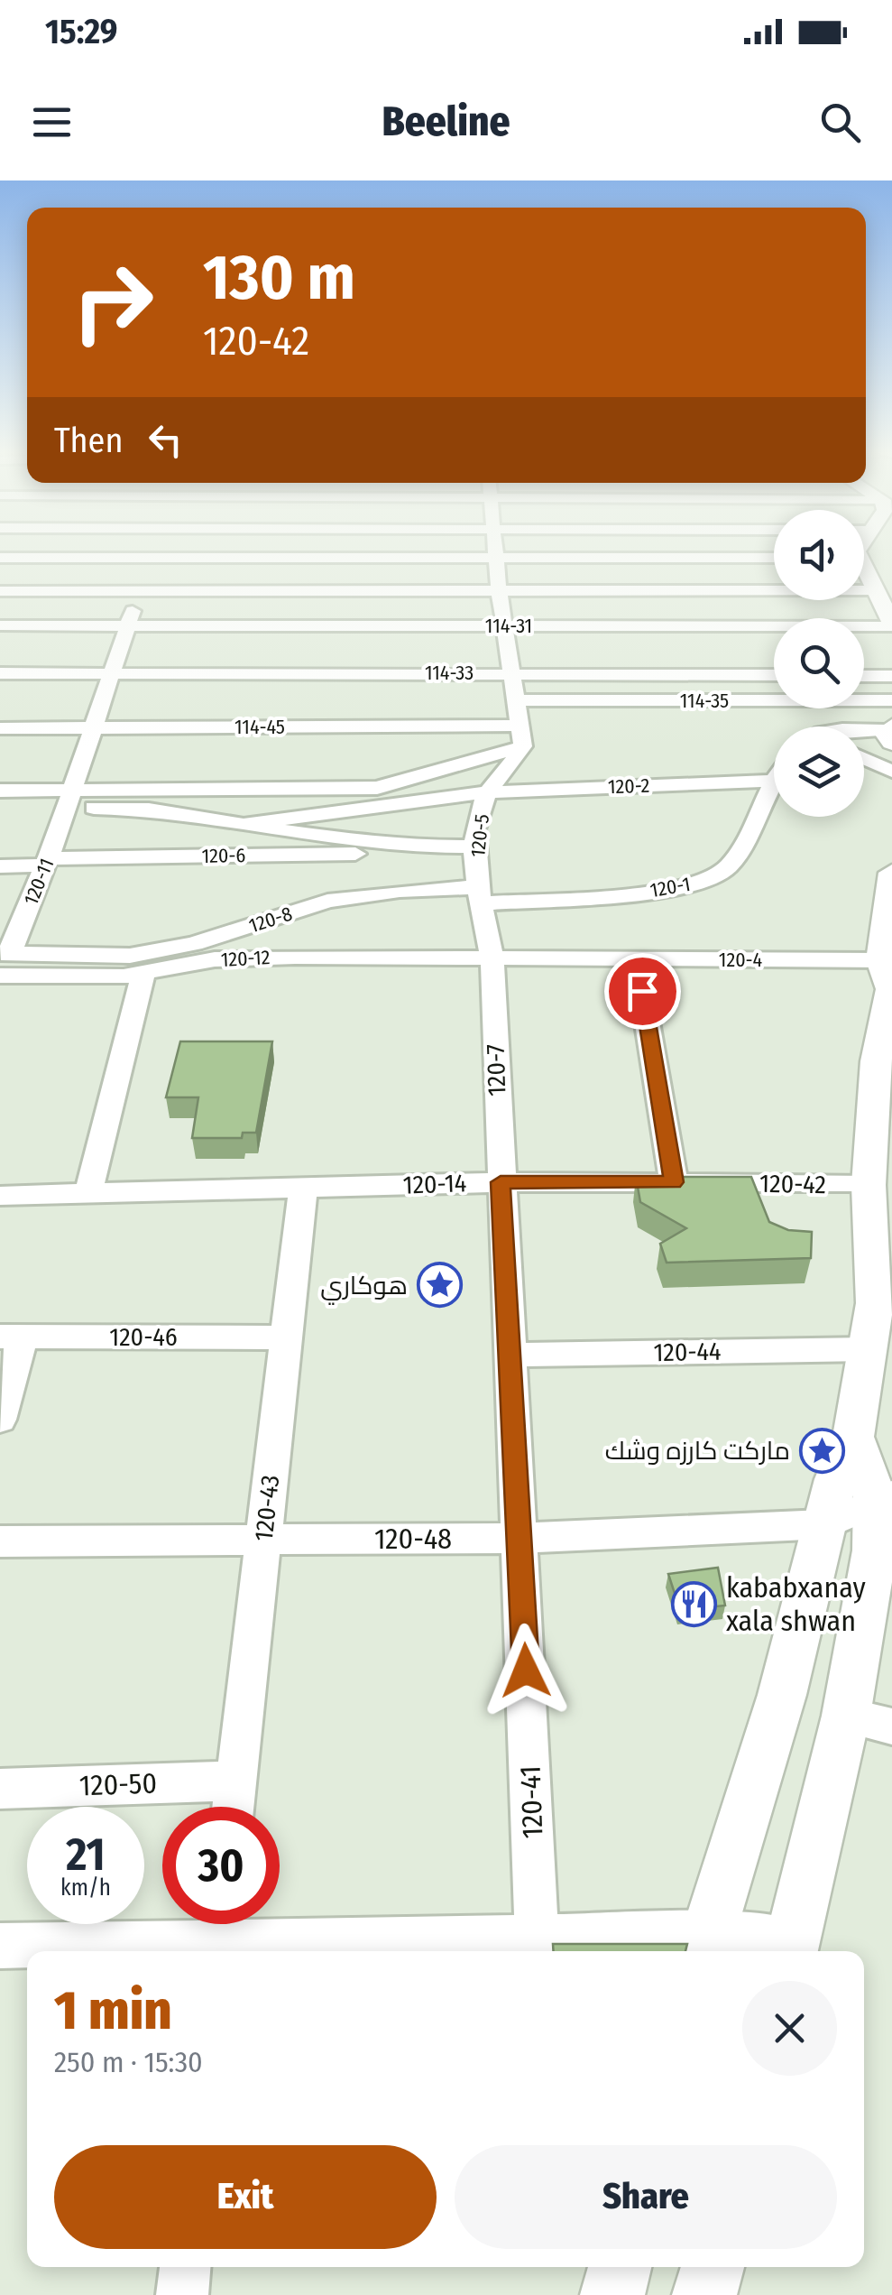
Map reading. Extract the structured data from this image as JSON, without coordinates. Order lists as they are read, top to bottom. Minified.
{"streets":{"street":["114-31","114-33","114-35","114-45","120-2","120-5","120-6","120-11","120-1","120-8","120-12","120-4","120-7","120-14","120-42","120-46","120-44","120-43","120-48","120-50","120-41"]},"crossings":[["114-31","120-11"],["114-33","120-11"],["114-45","120-5"],["114-45","120-11"],["120-2","120-5"],["120-2","120-1"],["120-5","120-1"],["120-5","120-8"],["120-5","120-12"],["120-5","120-4"],["120-5","120-7"],["120-6","120-11"],["120-11","120-8"],["120-11","120-12"],["120-1","120-8"],["120-8","120-12"],["120-12","120-4"],["120-12","120-7"],["120-4","120-7"],["120-7","120-14"],["120-7","120-42"],["120-7","120-41"],["120-14","120-42"],["120-14","120-43"],["120-14","120-41"],["120-42","120-41"],["120-46","120-43"],["120-44","120-41"],["120-43","120-48"],["120-43","120-50"],["120-48","120-41"]],"places":{"place":["هوكاري","ماركت كارزه وشك"],"restaurant":["kababxanay xala shwan"]},"page":{"status":"15:29","header":"Beeline","turn":["130 m","120-42"],"then":"Then","speed":"21 km/h","limit":"30","heading":["1 min","250 m · 15:30"],"buttons":["Exit","Share"]}}
